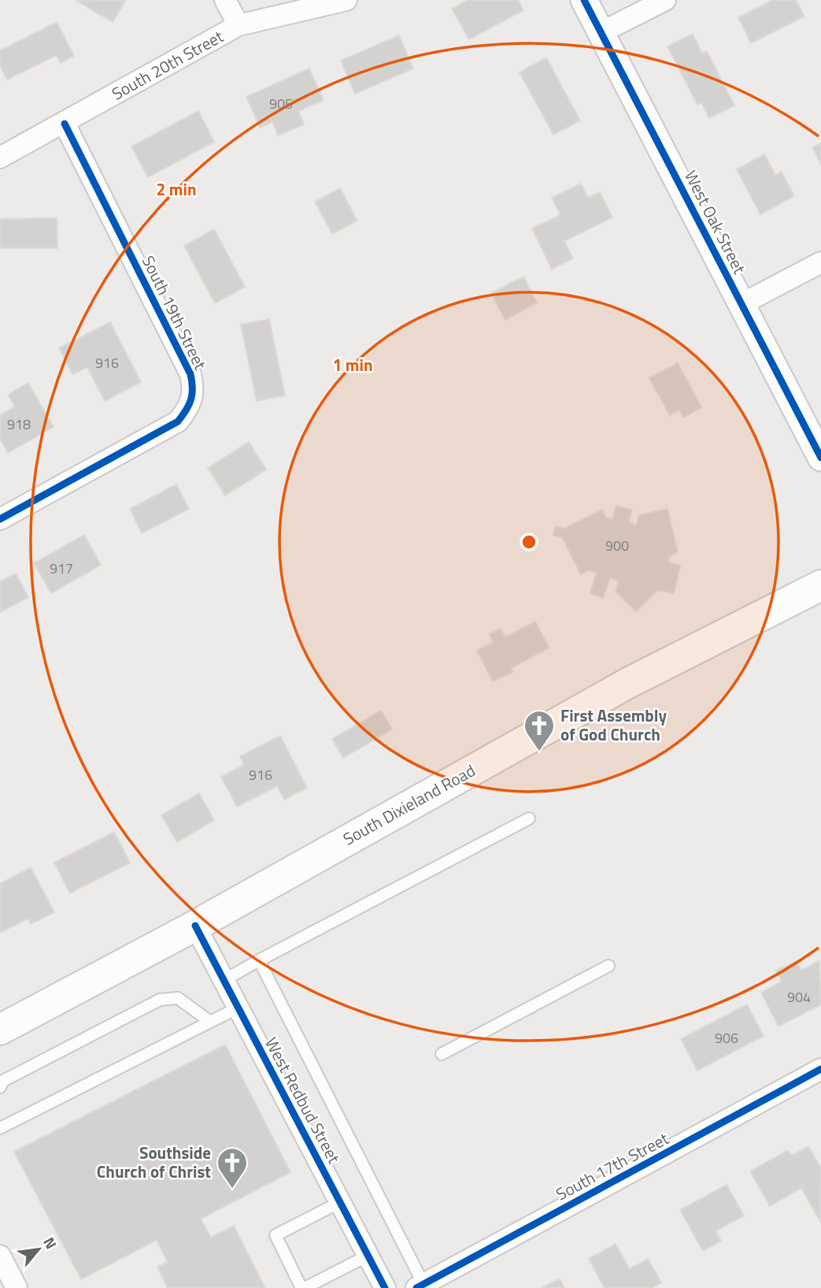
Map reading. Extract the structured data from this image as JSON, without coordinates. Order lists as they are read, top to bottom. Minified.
{"streets":{"main road":["South Dixieland Road"],"street":["South 20th Street","West Oak Street","South 19th Street","West Redbud Street","South 17th Street"]},"crossings":[["South 20th Street","South 19th Street"],["South Dixieland Road","West Redbud Street"]],"places":{"church":["First Assembly of God Church","Southside Church of Christ"]},"house_numbers":["905","916","918","900","917","916","904","906"],"north":"top right","rings":["2 min","1 min"]}
